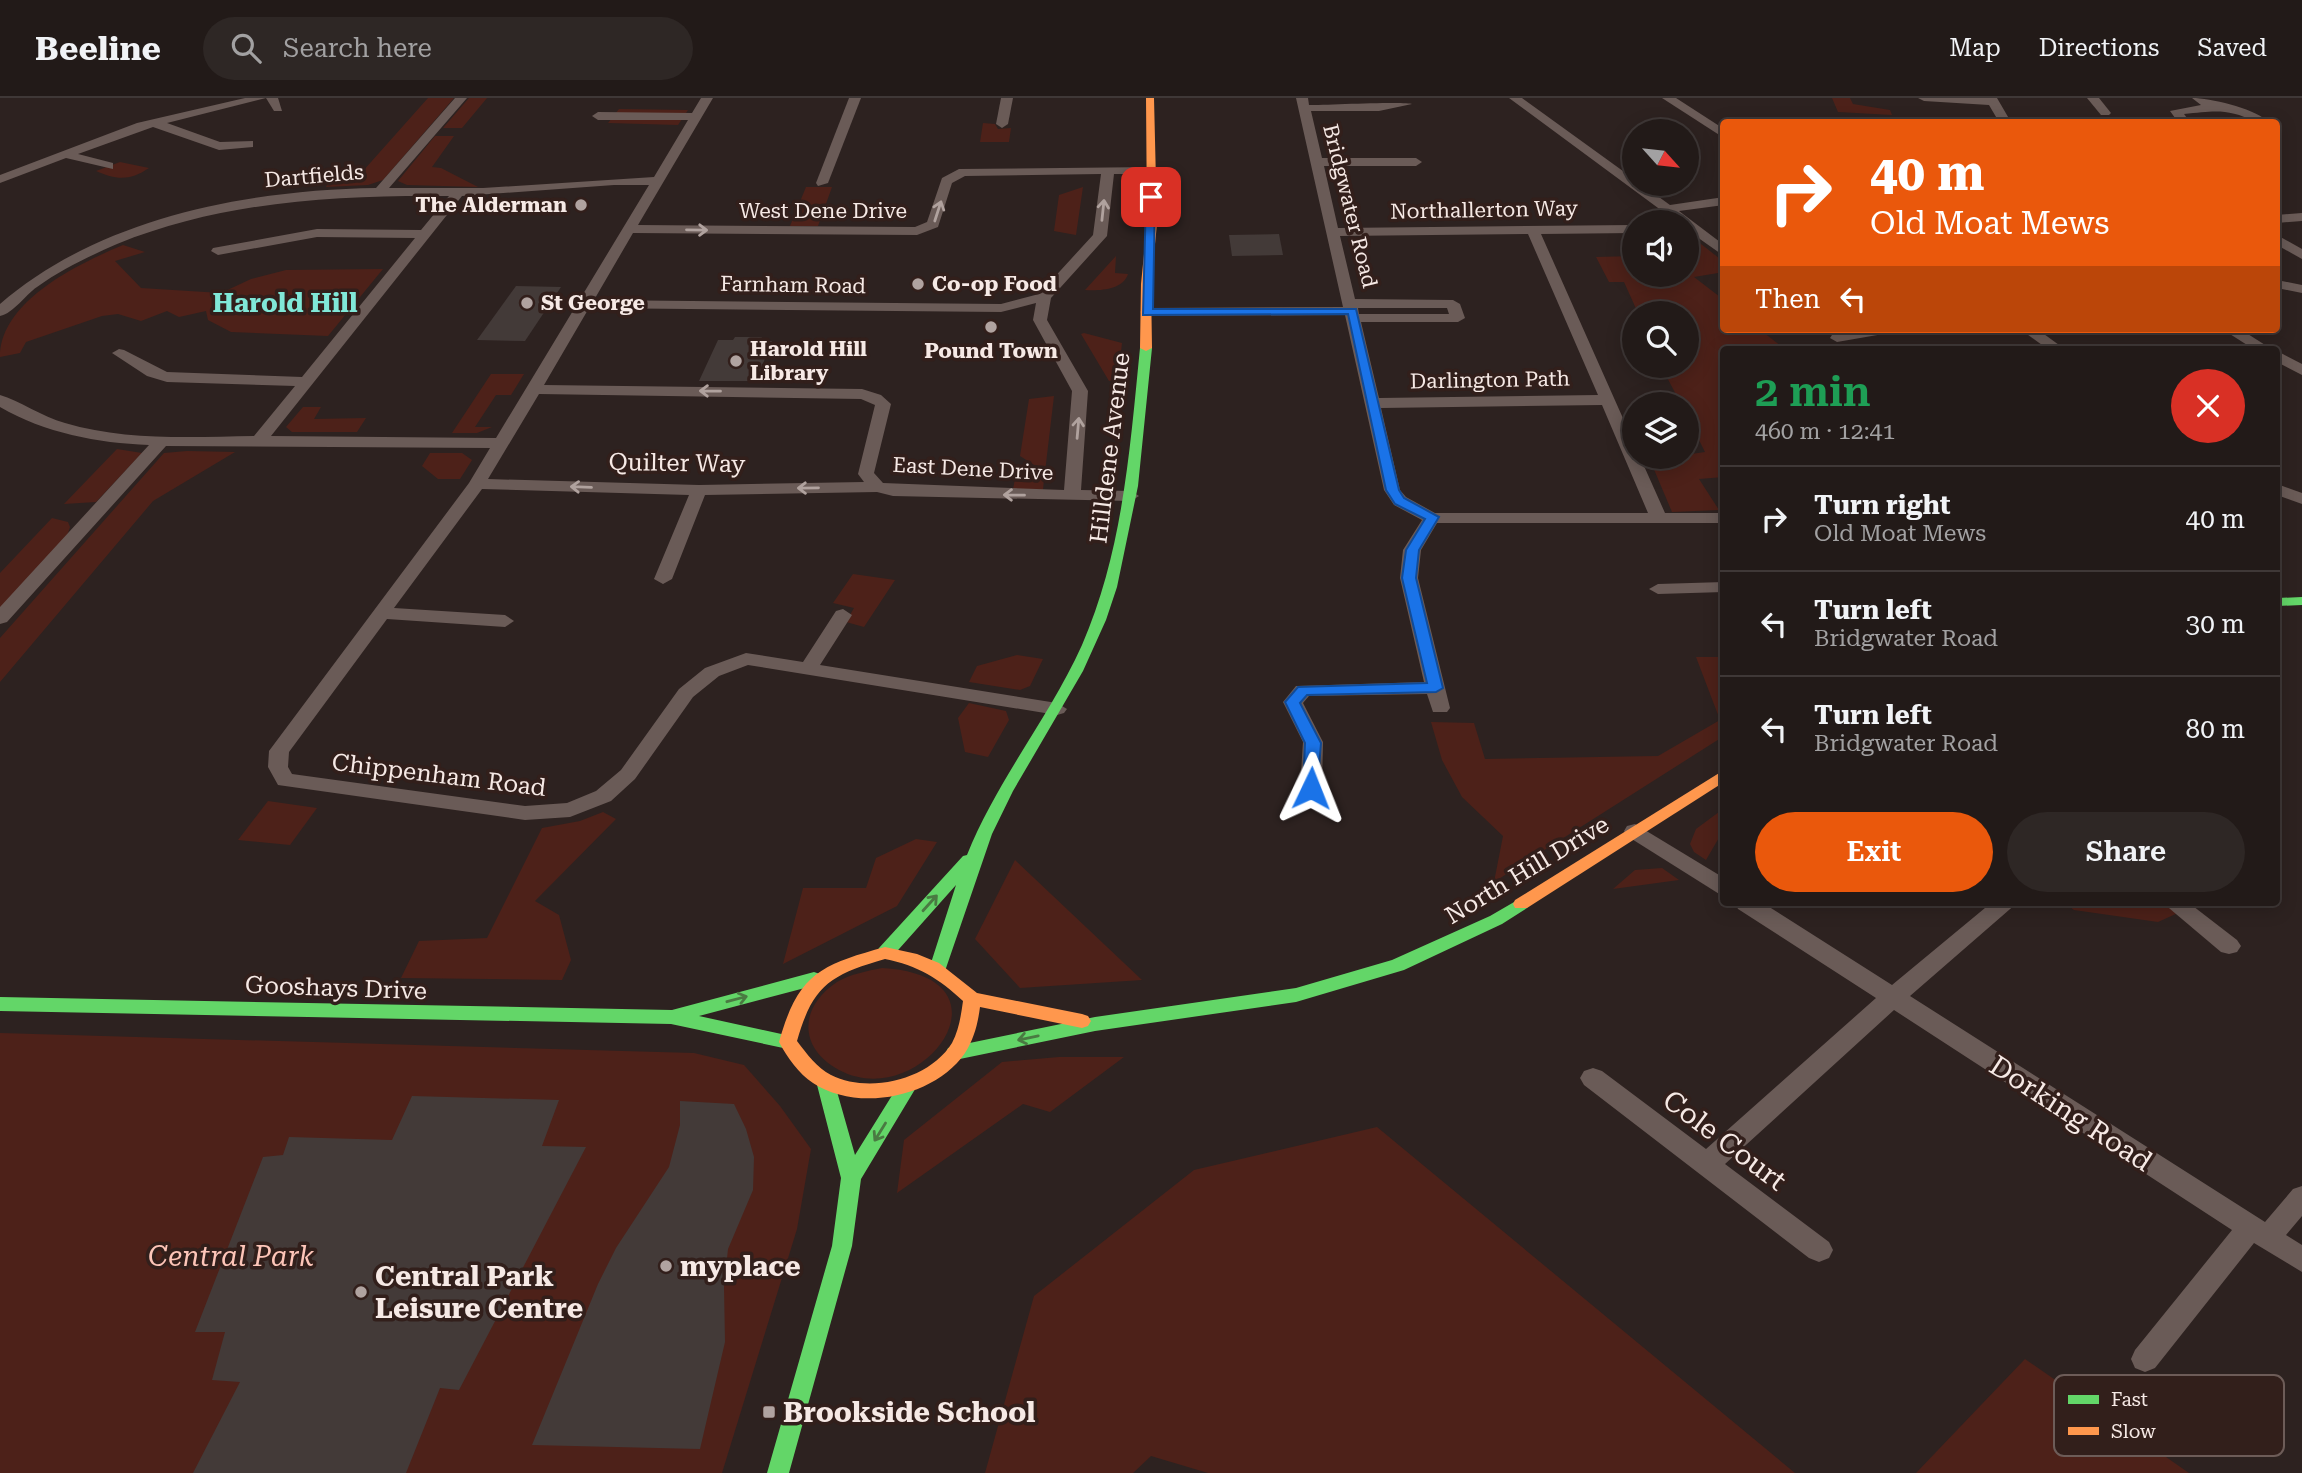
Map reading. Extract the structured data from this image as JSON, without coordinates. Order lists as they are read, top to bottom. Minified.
{"streets":{"street":["Dartfields","Bridgwater Road","Northallerton Way","West Dene Drive","Farnham Road","Darlington Path","Hilldene Avenue","Quilter Way","East Dene Drive","Chippenham Road","North Hill Drive","Gooshays Drive","Dorking Road","Cole Court"]},"crossings":[["Dartfields","Chippenham Road"],["Bridgwater Road","Northallerton Way"],["Bridgwater Road","Darlington Path"],["West Dene Drive","Hilldene Avenue"],["West Dene Drive","Chippenham Road"],["Farnham Road","Chippenham Road"],["Hilldene Avenue","East Dene Drive"],["Hilldene Avenue","Chippenham Road"],["Hilldene Avenue","North Hill Drive"],["Hilldene Avenue","Gooshays Drive"],["Quilter Way","East Dene Drive"],["Quilter Way","Chippenham Road"],["East Dene Drive","Chippenham Road"],["North Hill Drive","Gooshays Drive"]],"one_way":["West Dene Drive","Quilter Way","East Dene Drive"],"districts":["Harold Hill"],"parks":["Central Park"],"places":{"other":["The Alderman","Co-op Food","St George","Pound Town","Harold Hill Library","myplace","Central Park Leisure Centre"],"transit":["Brookside School"]},"legend":["Fast","Slow"],"north":"bottom right","page":{"header":"Beeline","search":"Search here","nav":["Map","Directions","Saved"],"turn":["40 m","Old Moat Mews"],"then":"Then","heading":["2 min","460 m · 12:41"],"list":[{"name":"Turn right","note":"Old Moat Mews","value":"40 m"},{"name":"Turn left","note":"Bridgwater Road","value":"30 m"},{"name":"Turn left","note":"Bridgwater Road","value":"80 m"}],"buttons":["Exit","Share"]}}
